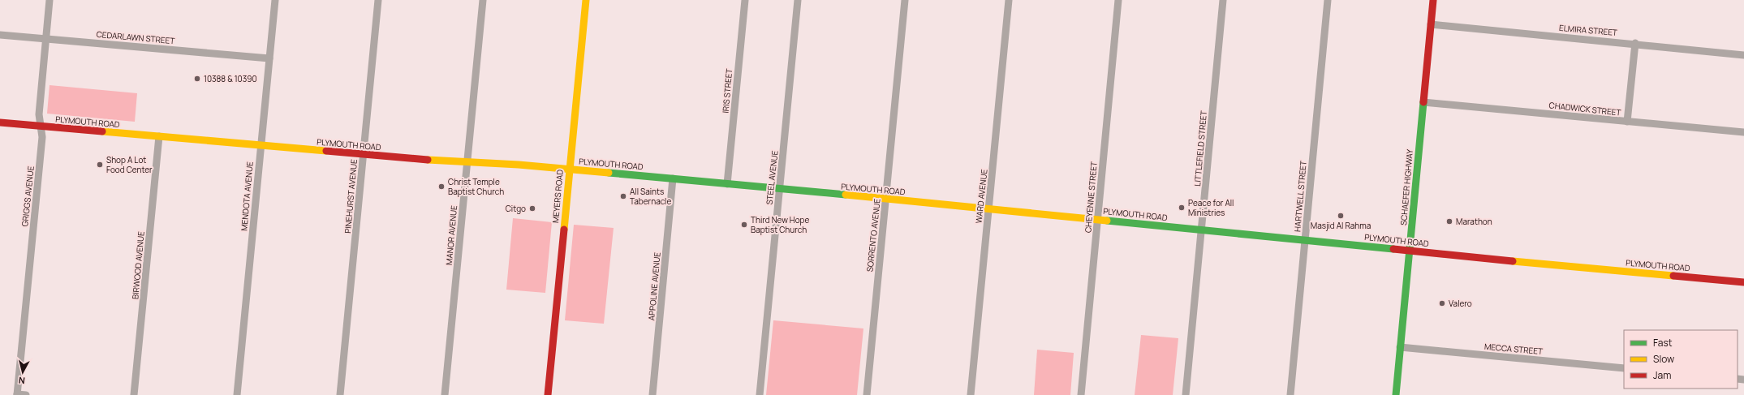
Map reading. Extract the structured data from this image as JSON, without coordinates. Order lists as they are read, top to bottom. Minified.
{"streets":{"main road":["PLYMOUTH ROAD","SCHAEFER HIGHWAY","MEYERS ROAD"],"street":["ELMIRA STREET","CEDARLAWN STREET","IRIS STREET","CHADWICK STREET","LITTLEFIELD STREET","STEEL AVENUE","GRIGGS AVENUE","MENDOTA AVENUE","PINEHURST AVENUE","WARD AVENUE","HARTWELL STREET","CHEYENNE STREET","MANOR AVENUE","SORRENTO AVENUE","BIRWOOD AVENUE","APPOLINE AVENUE","MECCA STREET"]},"crossings":[["ELMIRA STREET","SCHAEFER HIGHWAY"],["CEDARLAWN STREET","GRIGGS AVENUE"],["CEDARLAWN STREET","MENDOTA AVENUE"],["IRIS STREET","PLYMOUTH ROAD"],["CHADWICK STREET","SCHAEFER HIGHWAY"],["PLYMOUTH ROAD","LITTLEFIELD STREET"],["PLYMOUTH ROAD","STEEL AVENUE"],["PLYMOUTH ROAD","SCHAEFER HIGHWAY"],["PLYMOUTH ROAD","GRIGGS AVENUE"],["PLYMOUTH ROAD","MENDOTA AVENUE"],["PLYMOUTH ROAD","PINEHURST AVENUE"],["PLYMOUTH ROAD","MEYERS ROAD"],["PLYMOUTH ROAD","WARD AVENUE"],["PLYMOUTH ROAD","HARTWELL STREET"],["PLYMOUTH ROAD","CHEYENNE STREET"],["PLYMOUTH ROAD","MANOR AVENUE"],["PLYMOUTH ROAD","SORRENTO AVENUE"],["PLYMOUTH ROAD","BIRWOOD AVENUE"],["PLYMOUTH ROAD","APPOLINE AVENUE"],["SCHAEFER HIGHWAY","MECCA STREET"]],"places":["10388 & 10390","Shop A Lot Food Center","Christ Temple Baptist Church","All Saints Tabernacle","Peace for All Ministries","Citgo","Masjid Al Rahma","Marathon","Third New Hope Baptist Church","Valero"],"legend":["Fast","Slow","Jam"],"north":"bottom"}
